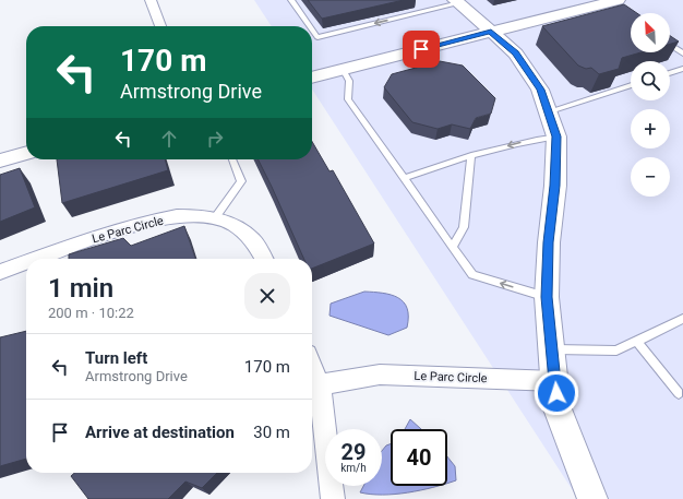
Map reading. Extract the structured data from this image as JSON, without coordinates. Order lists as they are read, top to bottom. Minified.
{"streets":{"street":["Le Parc Circle"]},"north":"top left","page":{"map_buttons":["+","−"],"turn":["170 m","Armstrong Drive"],"heading":["1 min","200 m · 10:22"],"list":[{"name":"Turn left","note":"Armstrong Drive","value":"170 m"},{"name":"Arrive at destination","value":"30 m"}],"speed":"29 km/h","limit":"40"}}
